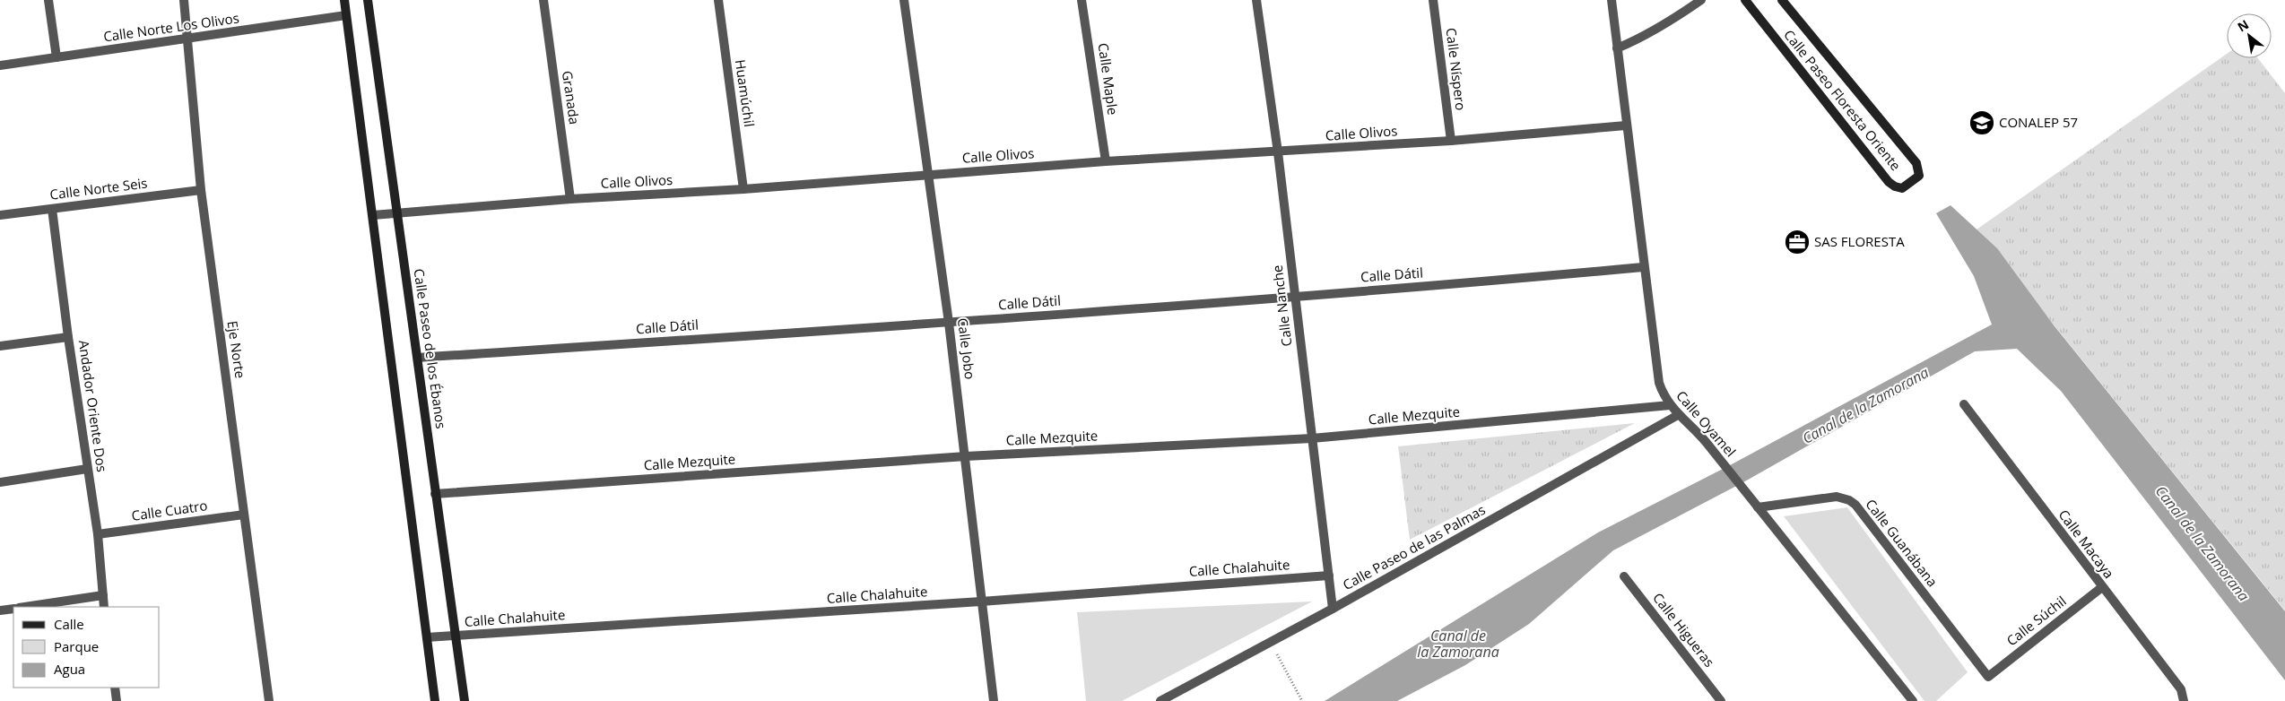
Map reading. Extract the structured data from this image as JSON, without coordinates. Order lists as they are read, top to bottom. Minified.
{"streets":{"main road":["Calle Paseo Floresta Oriente","Calle Paseo de los Ébanos"],"street":["Calle Norte Los Olivos","Calle Níspero","Calle Maple","Huamúchil","Granada","Calle Olivos","Calle Norte Seis","Calle Dátil","Calle Nanche","Calle Jobo","Eje Norte","Andador Oriente Dos","Calle Mezquite","Calle Oyamel","Calle Cuatro","Calle Guanábana","Calle Macaya","Calle Paseo de las Palmas","Calle Chalahuite","Calle Súchil","Calle Higueras"]},"crossings":[["Calle Norte Los Olivos","Eje Norte"],["Calle Níspero","Calle Olivos"],["Calle Maple","Calle Olivos"],["Huamúchil","Calle Olivos"],["Granada","Calle Olivos"],["Calle Olivos","Calle Nanche"],["Calle Olivos","Calle Paseo de los Ébanos"],["Calle Olivos","Calle Jobo"],["Calle Olivos","Calle Oyamel"],["Calle Norte Seis","Eje Norte"],["Calle Norte Seis","Andador Oriente Dos"],["Calle Dátil","Calle Nanche"],["Calle Dátil","Calle Paseo de los Ébanos"],["Calle Dátil","Calle Jobo"],["Calle Dátil","Calle Oyamel"],["Calle Nanche","Calle Mezquite"],["Calle Nanche","Calle Paseo de las Palmas"],["Calle Nanche","Calle Chalahuite"],["Calle Paseo de los Ébanos","Calle Mezquite"],["Calle Paseo de los Ébanos","Calle Chalahuite"],["Calle Jobo","Calle Mezquite"],["Calle Jobo","Calle Chalahuite"],["Eje Norte","Calle Cuatro"],["Andador Oriente Dos","Calle Cuatro"],["Calle Mezquite","Calle Oyamel"],["Calle Oyamel","Calle Guanábana"],["Calle Oyamel","Calle Paseo de las Palmas"],["Calle Guanábana","Calle Súchil"],["Calle Macaya","Calle Súchil"]],"water":["Canal de la Zamorana"],"places":{"school or university":["CONALEP 57"],"office":["SAS FLORESTA"]},"legend":["Calle","Parque","Agua"],"north":"top left"}
